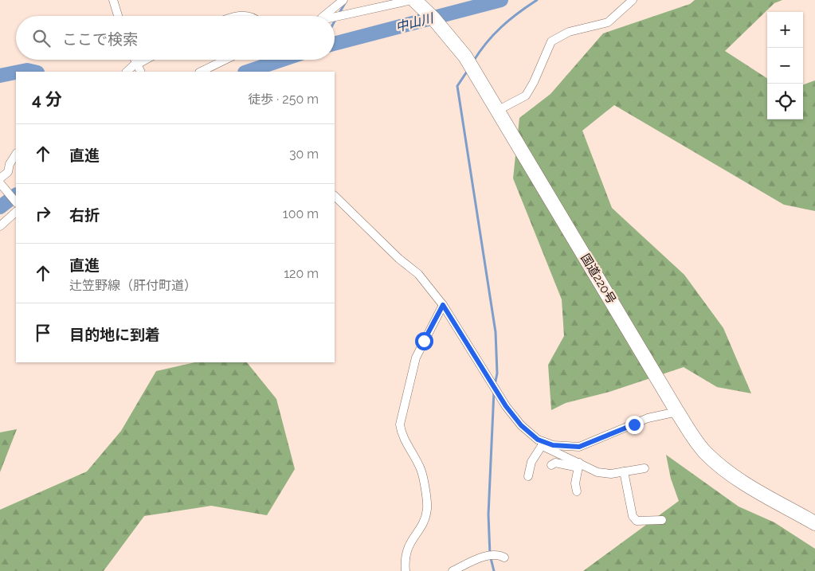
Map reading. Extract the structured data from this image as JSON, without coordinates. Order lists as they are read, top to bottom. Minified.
{"streets":{"highway":["国道220号"]},"water":["中山川"],"page":{"map_buttons":["+","−"],"search":"ここで検索","heading":["4 分","徒歩 · 250 m"],"list":[["直進","30 m"],["右折","100 m"],["直進","辻笠野線（肝付町道）","120 m"],"目的地に到着"]}}
